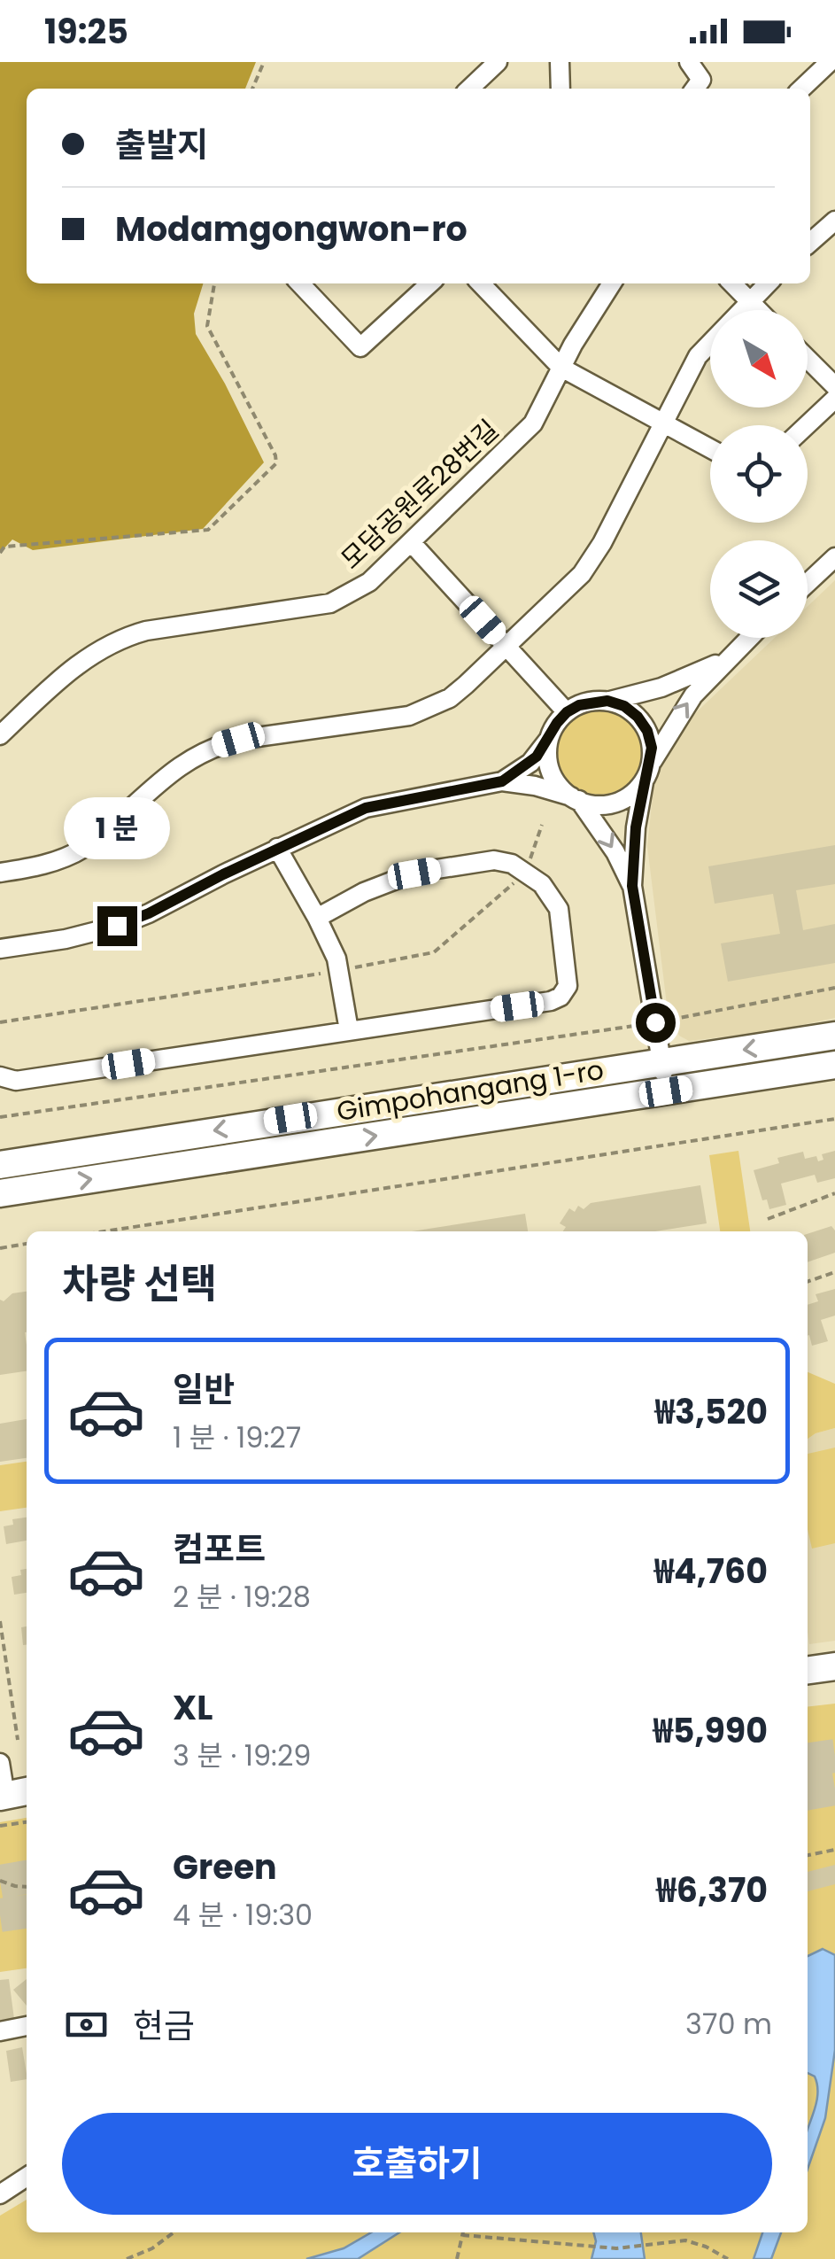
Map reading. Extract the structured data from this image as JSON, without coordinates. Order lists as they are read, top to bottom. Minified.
{"streets":{"street":["모담공원로28번길","Gimpohangang 1-ro"]},"north":"bottom right","page":{"status":"19:25","banner":["출발지","Modamgongwon-ro"],"bubble":"1 분","heading":"차량 선택","list":[{"name":"일반","note":"1 분 · 19:27","value":"₩3,520"},{"name":"컴포트","note":"2 분 · 19:28","value":"₩4,760"},{"name":"XL","note":"3 분 · 19:29","value":"₩5,990"},{"name":"Green","note":"4 분 · 19:30","value":"₩6,370"}],"pay":["현금","370 m"],"buttons":"호출하기"}}
